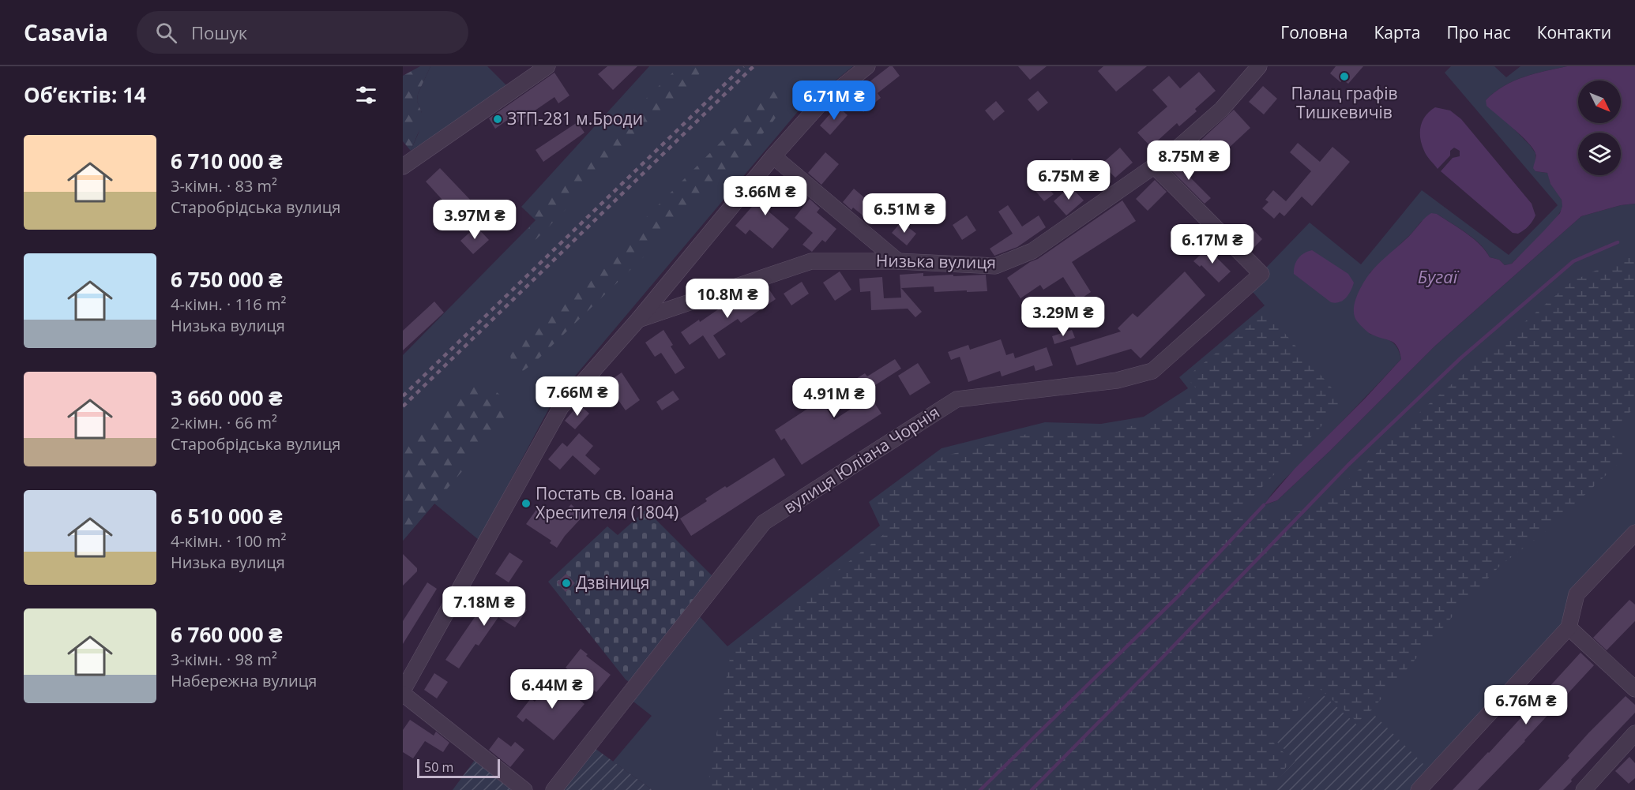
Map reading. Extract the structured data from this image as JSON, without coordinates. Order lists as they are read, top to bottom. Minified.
{"streets":{"street":["Низька вулиця","вулиця Юліана Чорнія"]},"crossings":[["Низька вулиця","вулиця Юліана Чорнія"]],"water":["Бугаї"],"places":["Палац графів Тишкевичів","ЗТП-281 м.Броди","Постать св. Іоана Хрестителя (1804)","Дзвіниця"],"scale_bar":"50 m","north":"bottom right","page":{"header":"Casavia","search":"Пошук","nav":["Головна","Карта","Про нас","Контакти"],"heading":"Об’єктів: 14","price":["6.71M ₴","8.75M ₴","6.75M ₴","3.66M ₴","6.51M ₴","3.97M ₴","6.17M ₴","10.8M ₴","3.29M ₴","7.66M ₴","4.91M ₴","7.18M ₴","6.44M ₴","6.76M ₴"],"list":[{"name":"6 710 000 ₴","note":"3-кімн. · 83 m² · Старобрідська вулиця"},{"name":"6 750 000 ₴","note":"4-кімн. · 116 m² · Низька вулиця"},{"name":"3 660 000 ₴","note":"2-кімн. · 66 m² · Старобрідська вулиця"},{"name":"6 510 000 ₴","note":"4-кімн. · 100 m² · Низька вулиця"},{"name":"6 760 000 ₴","note":"3-кімн. · 98 m² · Набережна вулиця"}],"scale":"50 m"}}
